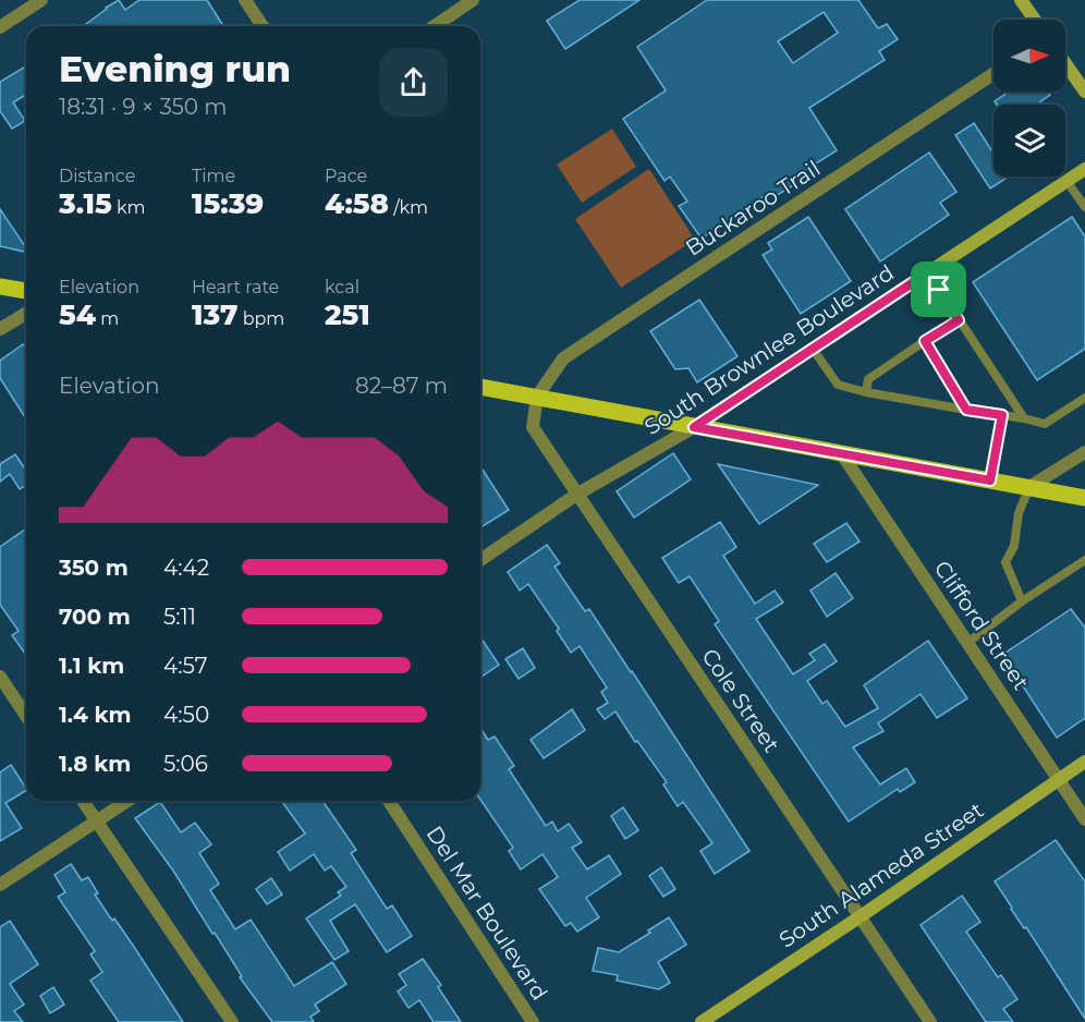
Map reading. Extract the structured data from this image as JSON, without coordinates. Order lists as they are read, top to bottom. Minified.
{"streets":{"main road":["South Brownlee Boulevard","South Alameda Street"],"street":["Buckaroo Trail","Clifford Street","Cole Street","Del Mar Boulevard"]},"crossings":[["Buckaroo Trail","Cole Street"],["South Brownlee Boulevard","Cole Street"],["Clifford Street","South Alameda Street"],["Cole Street","South Alameda Street"]],"north":"right","page":{"heading":["Evening run","18:31 · 9 × 350 m"],"stats":[["Distance","3.15 km"],["Time","15:39"],["Pace","4:58 /km"],["Elevation","54 m"],["Heart rate","137 bpm"],["kcal","251"]],"chart":["Elevation","82–87 m"],"list":[{"name":"350 m","note":"4:42"},{"name":"700 m","note":"5:11"},{"name":"1.1 km","note":"4:57"},{"name":"1.4 km","note":"4:50"},{"name":"1.8 km","note":"5:06"}]}}
